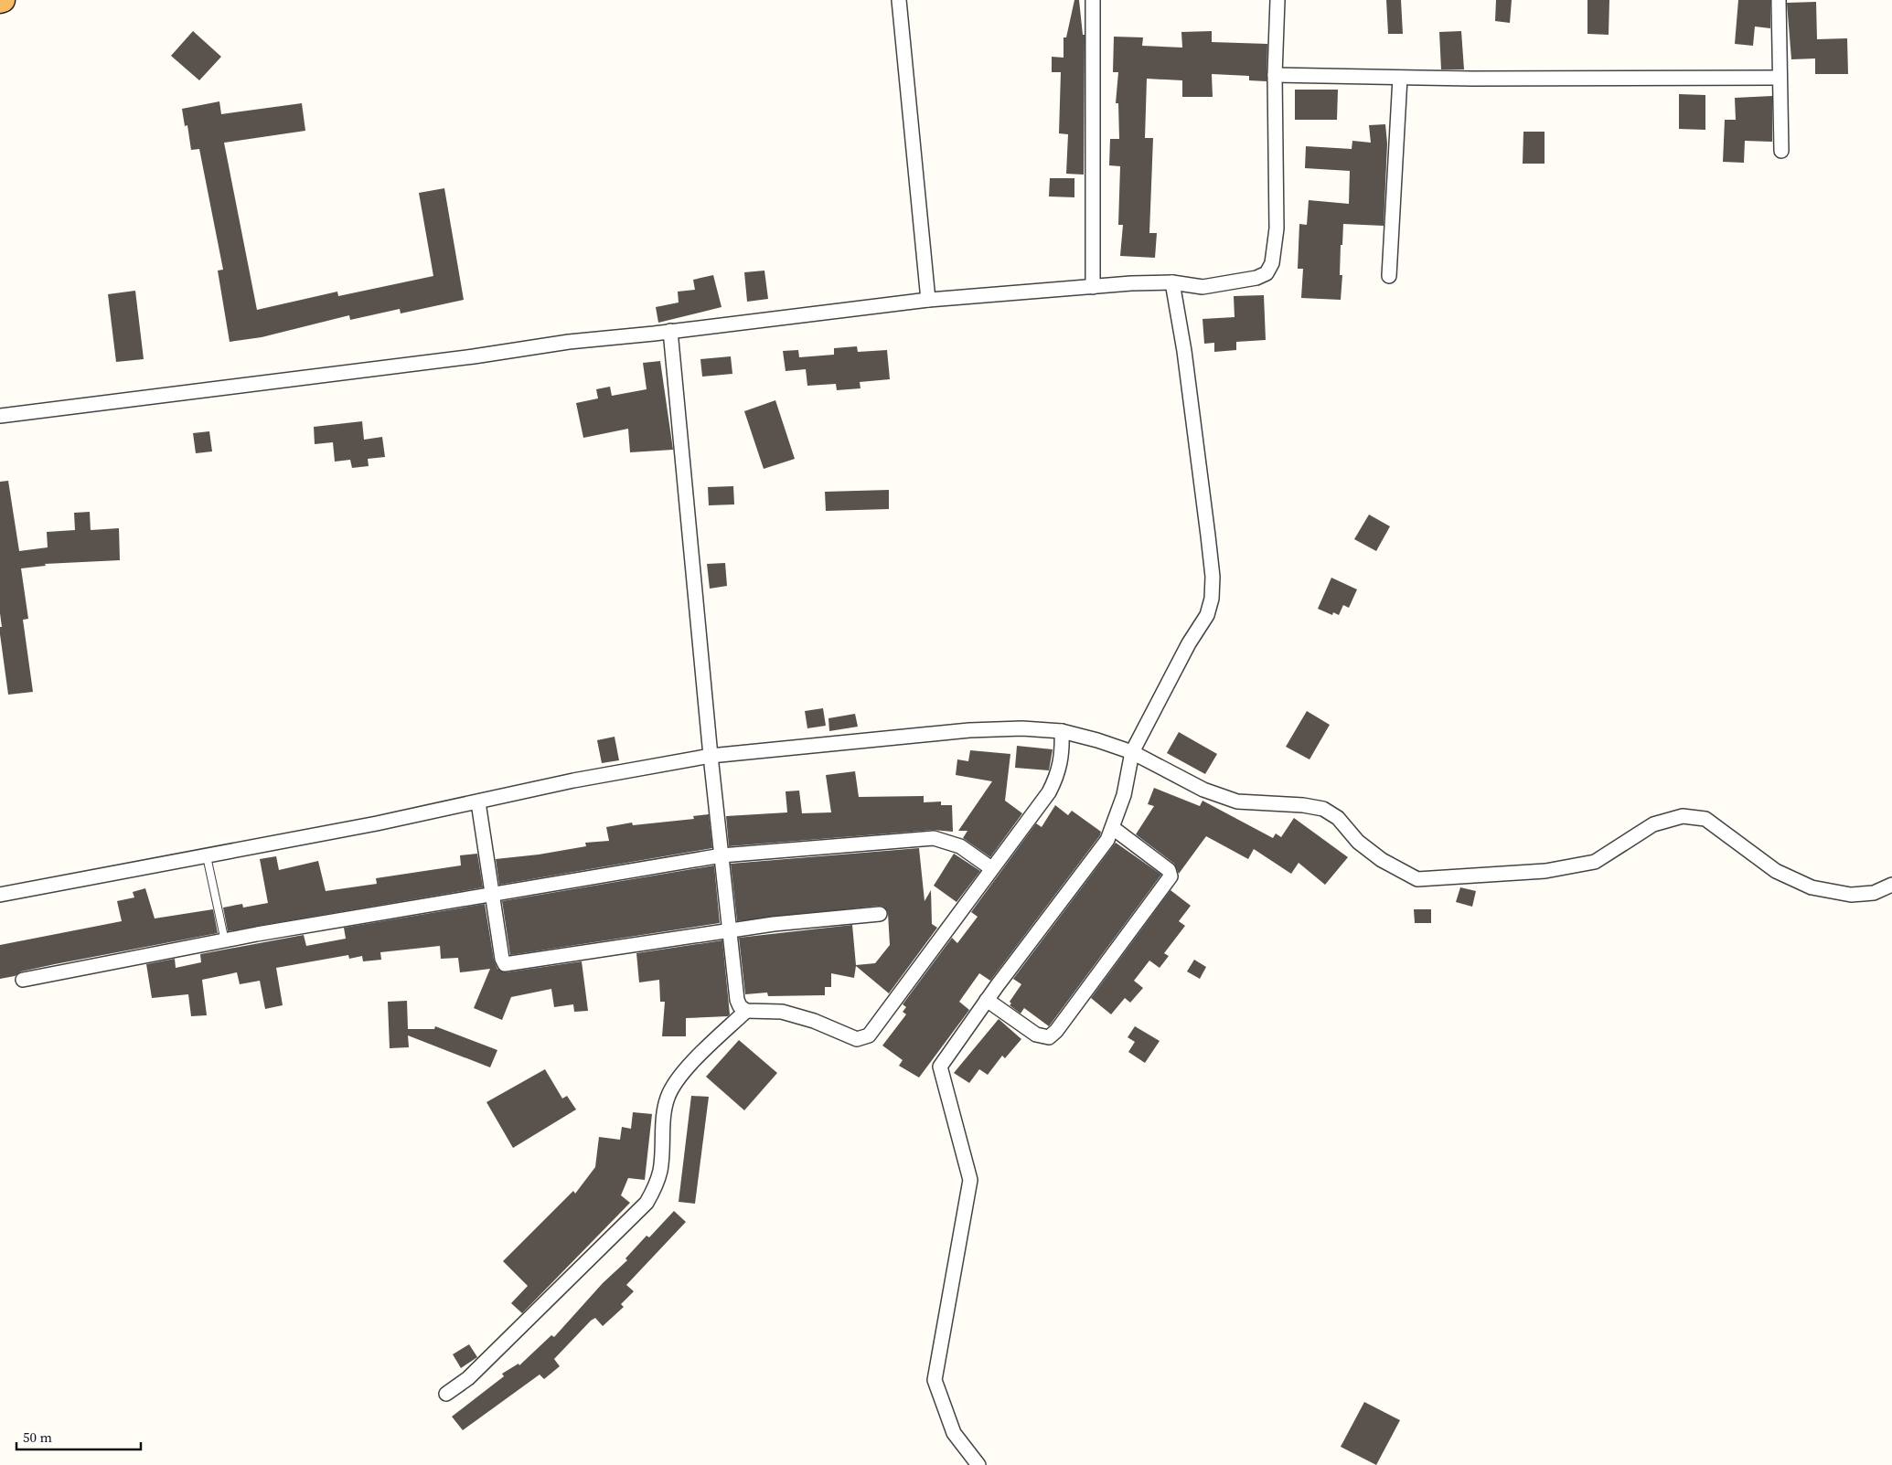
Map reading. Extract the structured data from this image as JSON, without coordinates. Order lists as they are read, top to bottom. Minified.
{"scale_bar":"50 m"}
